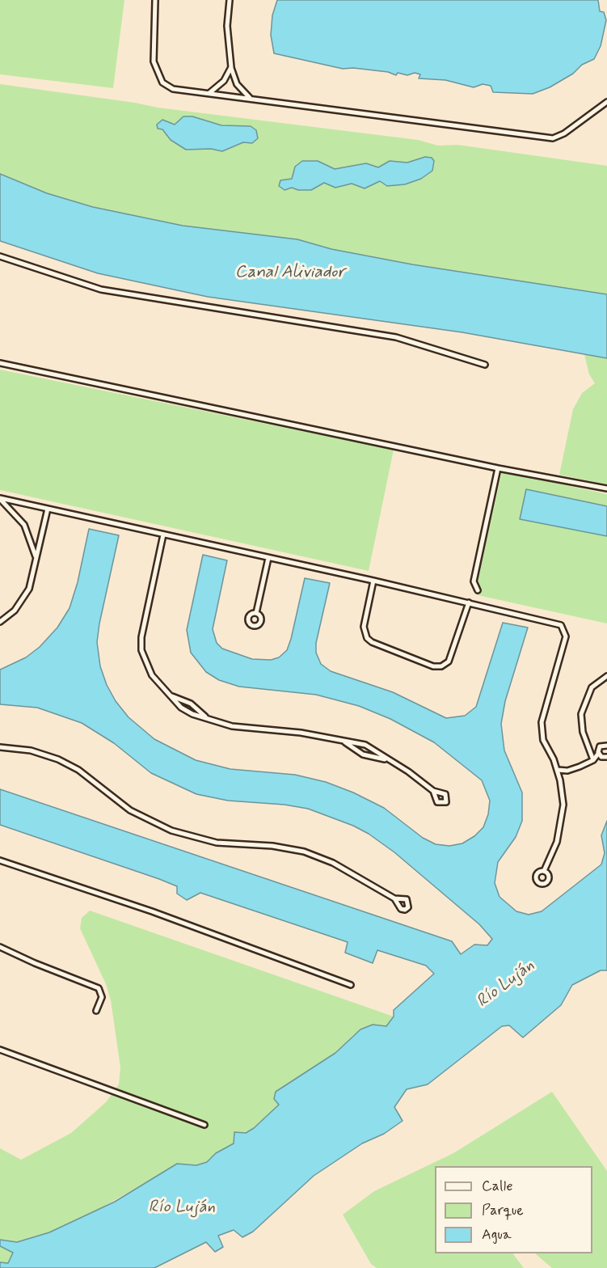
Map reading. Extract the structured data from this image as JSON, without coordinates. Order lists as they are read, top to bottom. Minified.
{"water":["Canal Aliviador","Río Luján"],"legend":["Calle","Parque","Agua"]}
